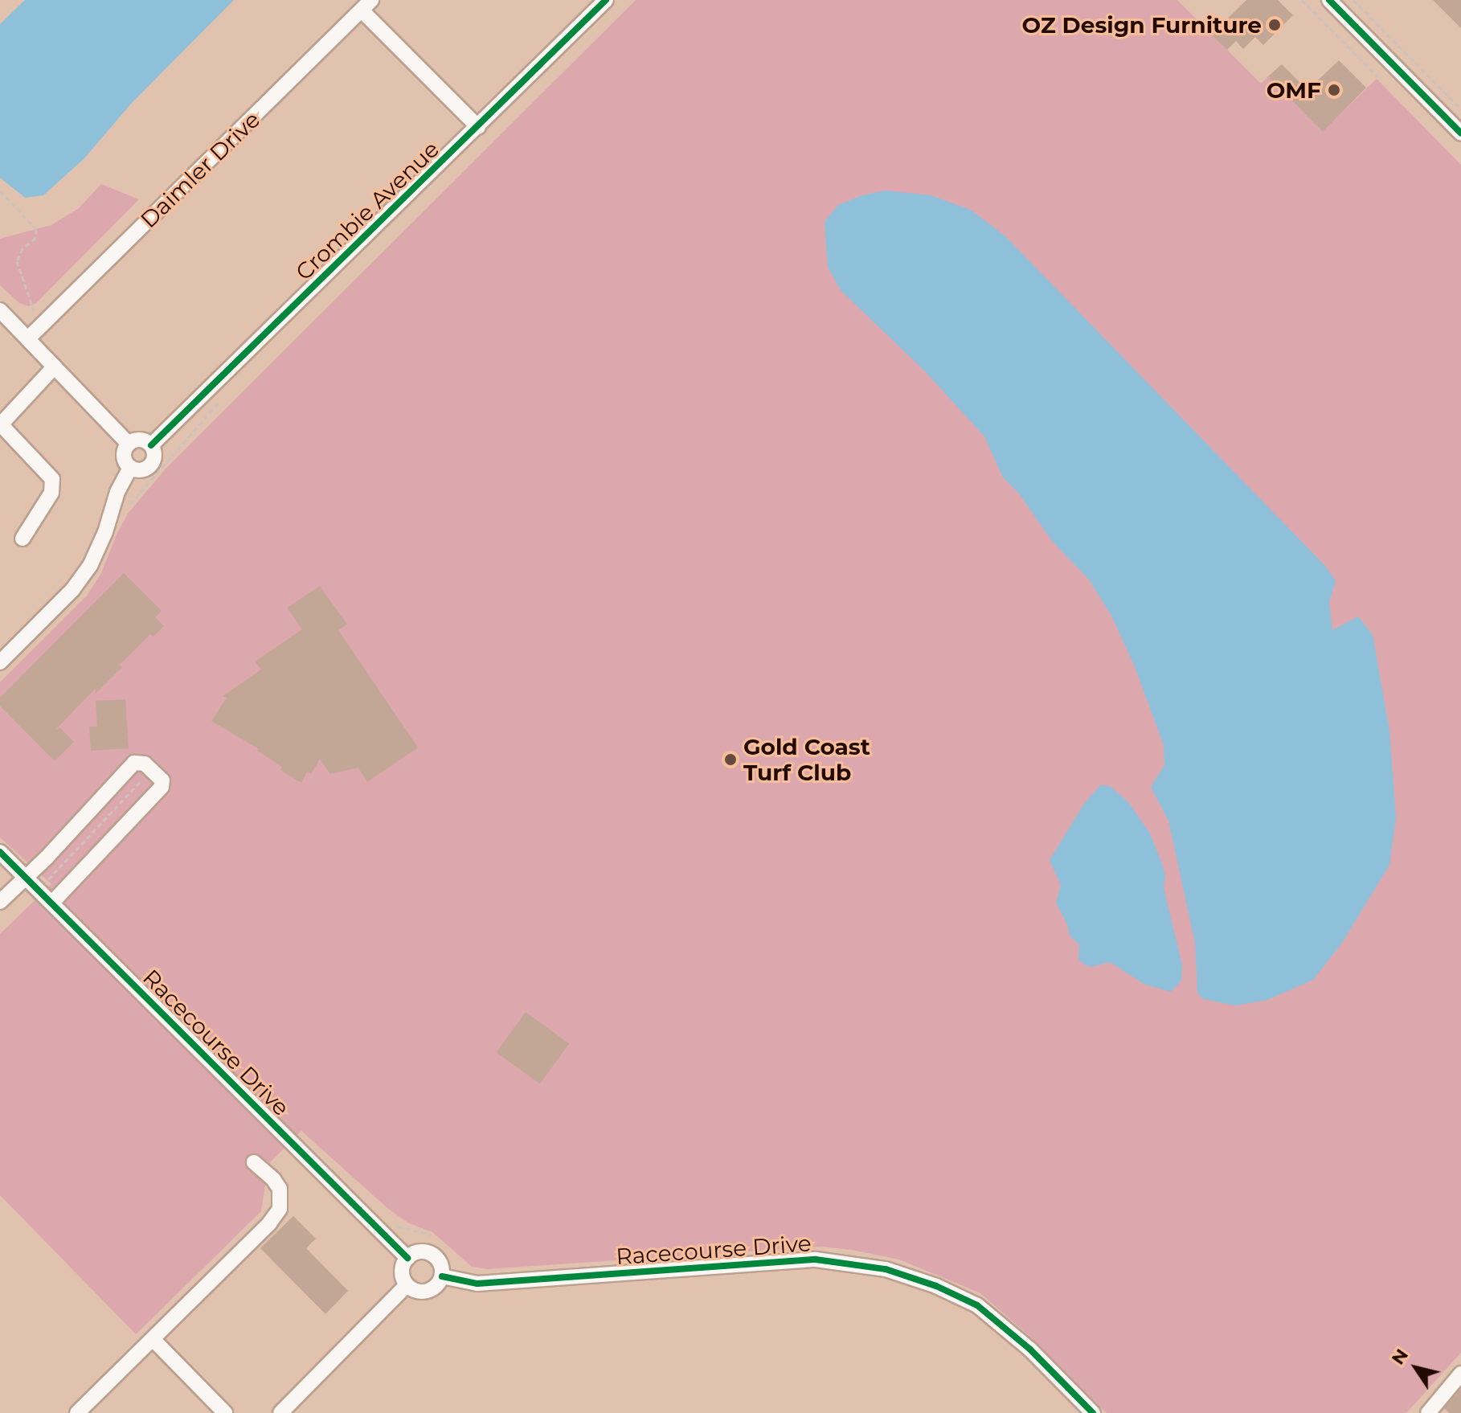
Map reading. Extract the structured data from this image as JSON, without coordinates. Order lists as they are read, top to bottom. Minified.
{"streets":{"street":["Daimler Drive","Crombie Avenue","Racecourse Drive"]},"places":["OZ Design Furniture","OMF","Gold Coast Turf Club"],"north":"top left"}
